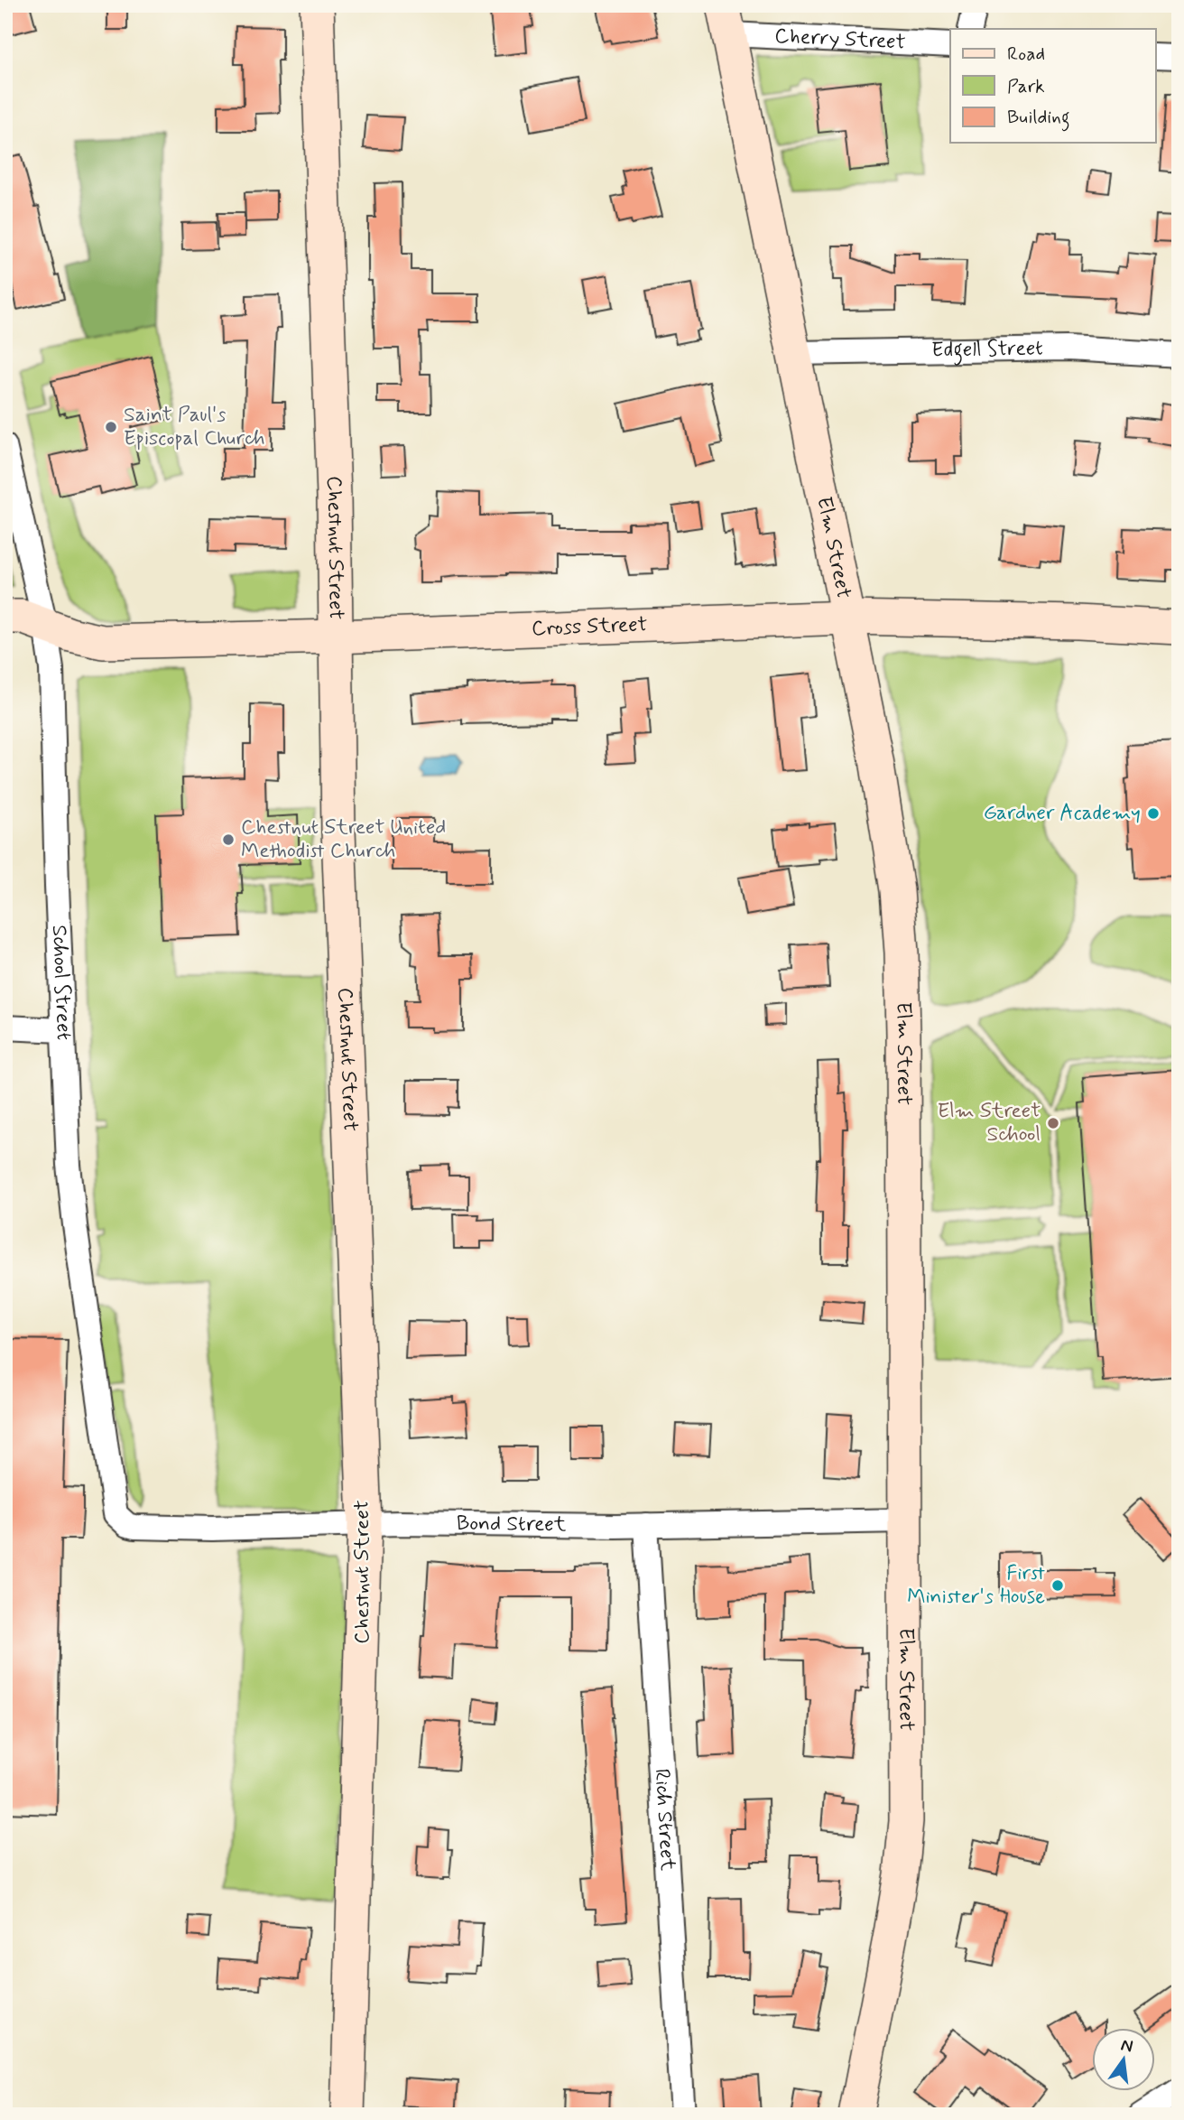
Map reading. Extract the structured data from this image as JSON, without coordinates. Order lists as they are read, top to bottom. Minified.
{"streets":{"street":["Cherry Street","Edgell Street","Chestnut Street","Elm Street","Cross Street","School Street","Bond Street","Rich Street"]},"crossings":[["Cherry Street","Elm Street"],["Edgell Street","Elm Street"],["Chestnut Street","Cross Street"],["Chestnut Street","Bond Street"],["Elm Street","Cross Street"],["Elm Street","Bond Street"],["Cross Street","School Street"],["School Street","Bond Street"],["Bond Street","Rich Street"]],"places":["Saint Paul's Episcopal Church","Gardner Academy","Chestnut Street United Methodist Church","Elm Street School","First Minister's House"],"legend":["Road","Park","Building"],"north":"top"}
